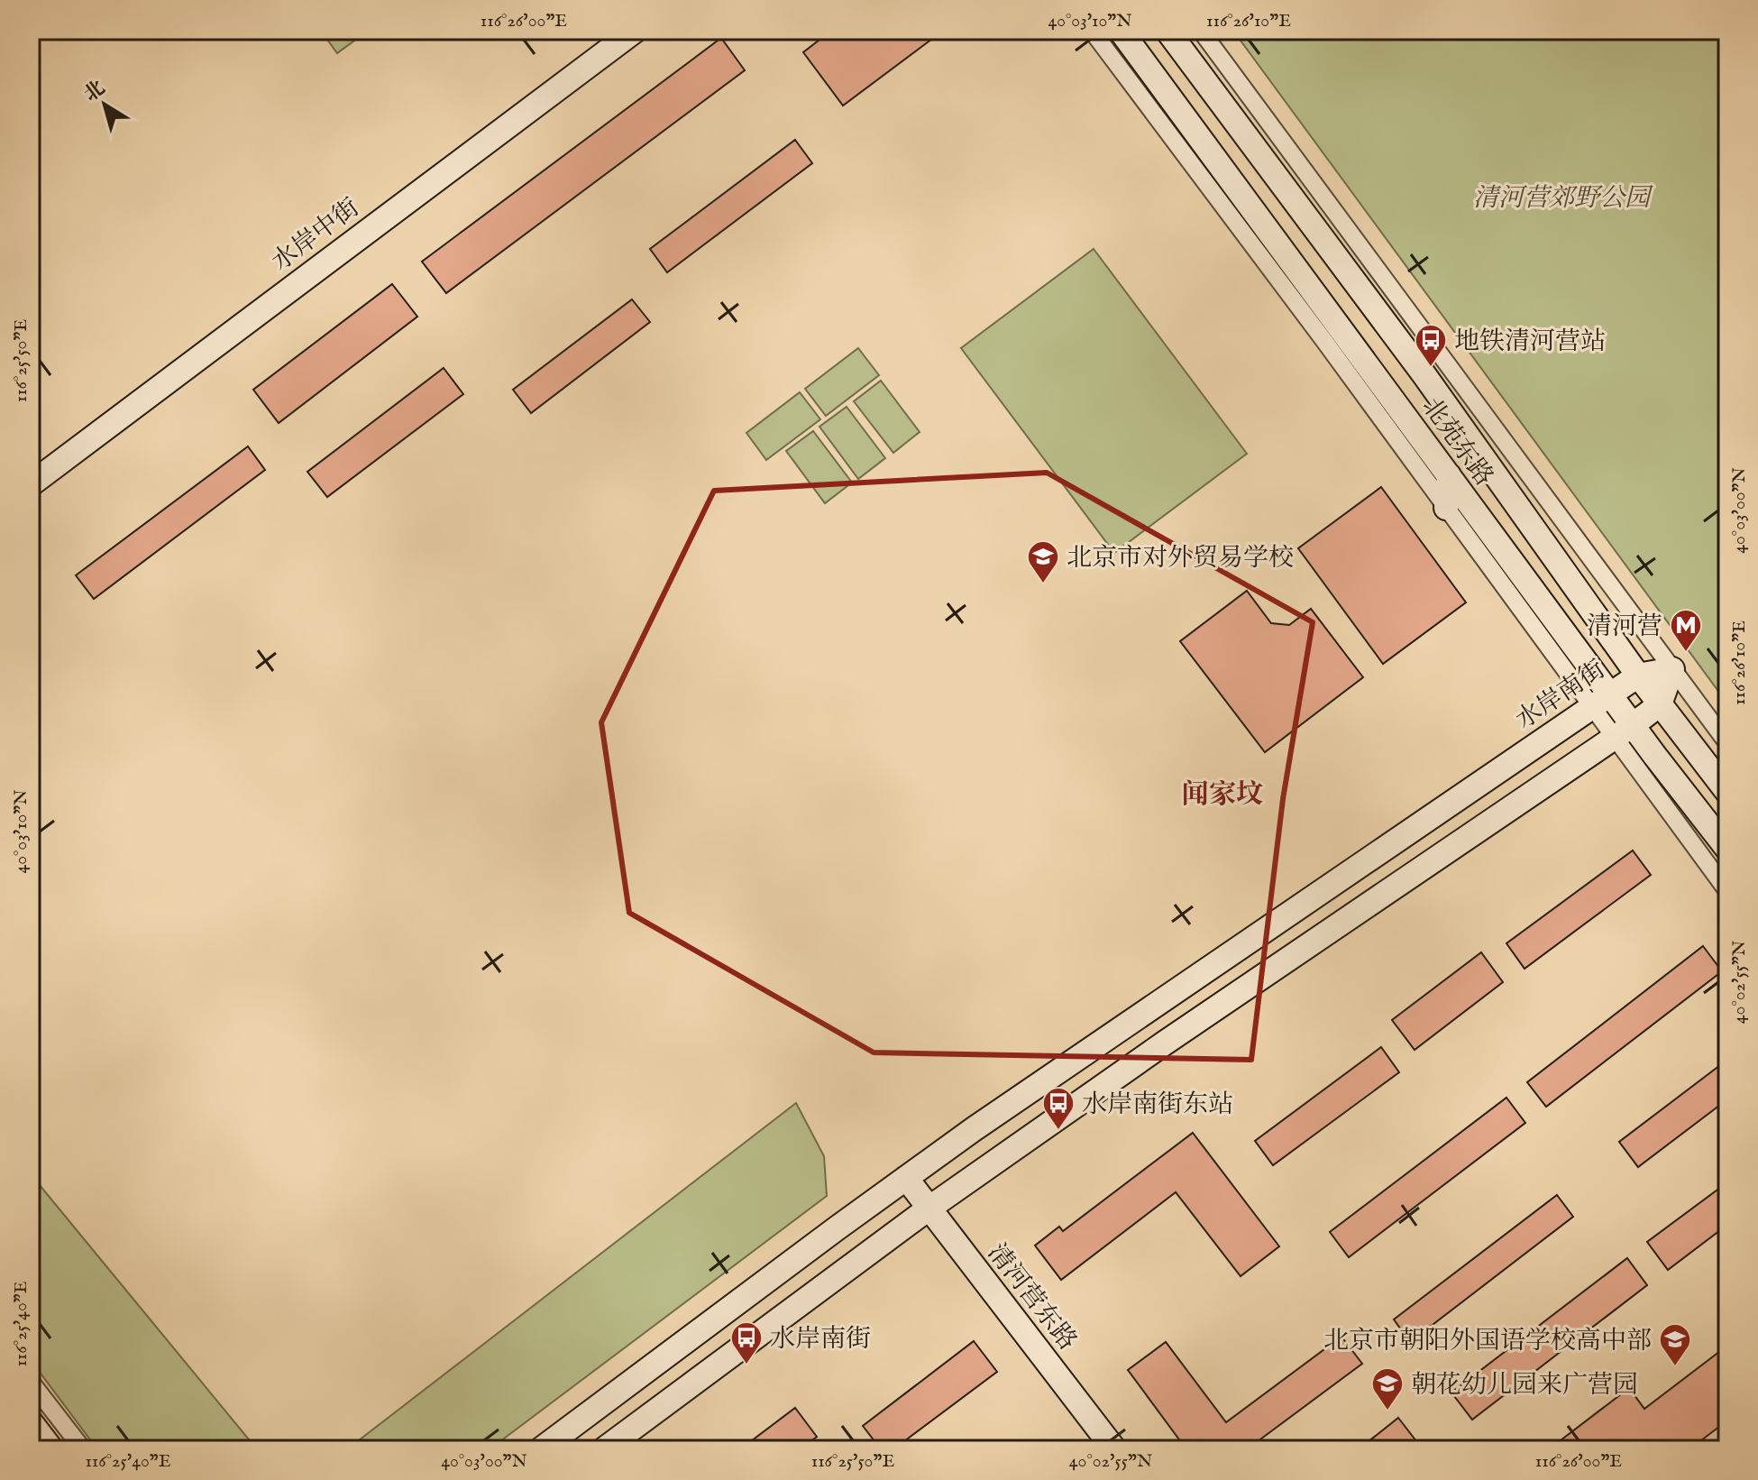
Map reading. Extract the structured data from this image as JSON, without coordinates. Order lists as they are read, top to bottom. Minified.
{"streets":{"street":["水岸中街","北苑东路","水岸南街","清河营东路"]},"crossings":[["北苑东路","水岸南街"],["水岸南街","清河营东路"]],"districts":["闻家坟"],"parks":["清河营郊野公园"],"places":{"bus stop":["地铁清河营站","水岸南街东站","水岸南街"],"school or university":["北京市对外贸易学校","北京市朝阳外国语学校高中部","朝花幼儿园来广营园"],"metro station":["清河营"]},"north":"top left","coordinates":["116°26'00\"E","40°03'10\"N","116°26'10\"E","116°25'50\"E","40°03'00\"N","40°02'55\"N","116°25'40\"E"]}
